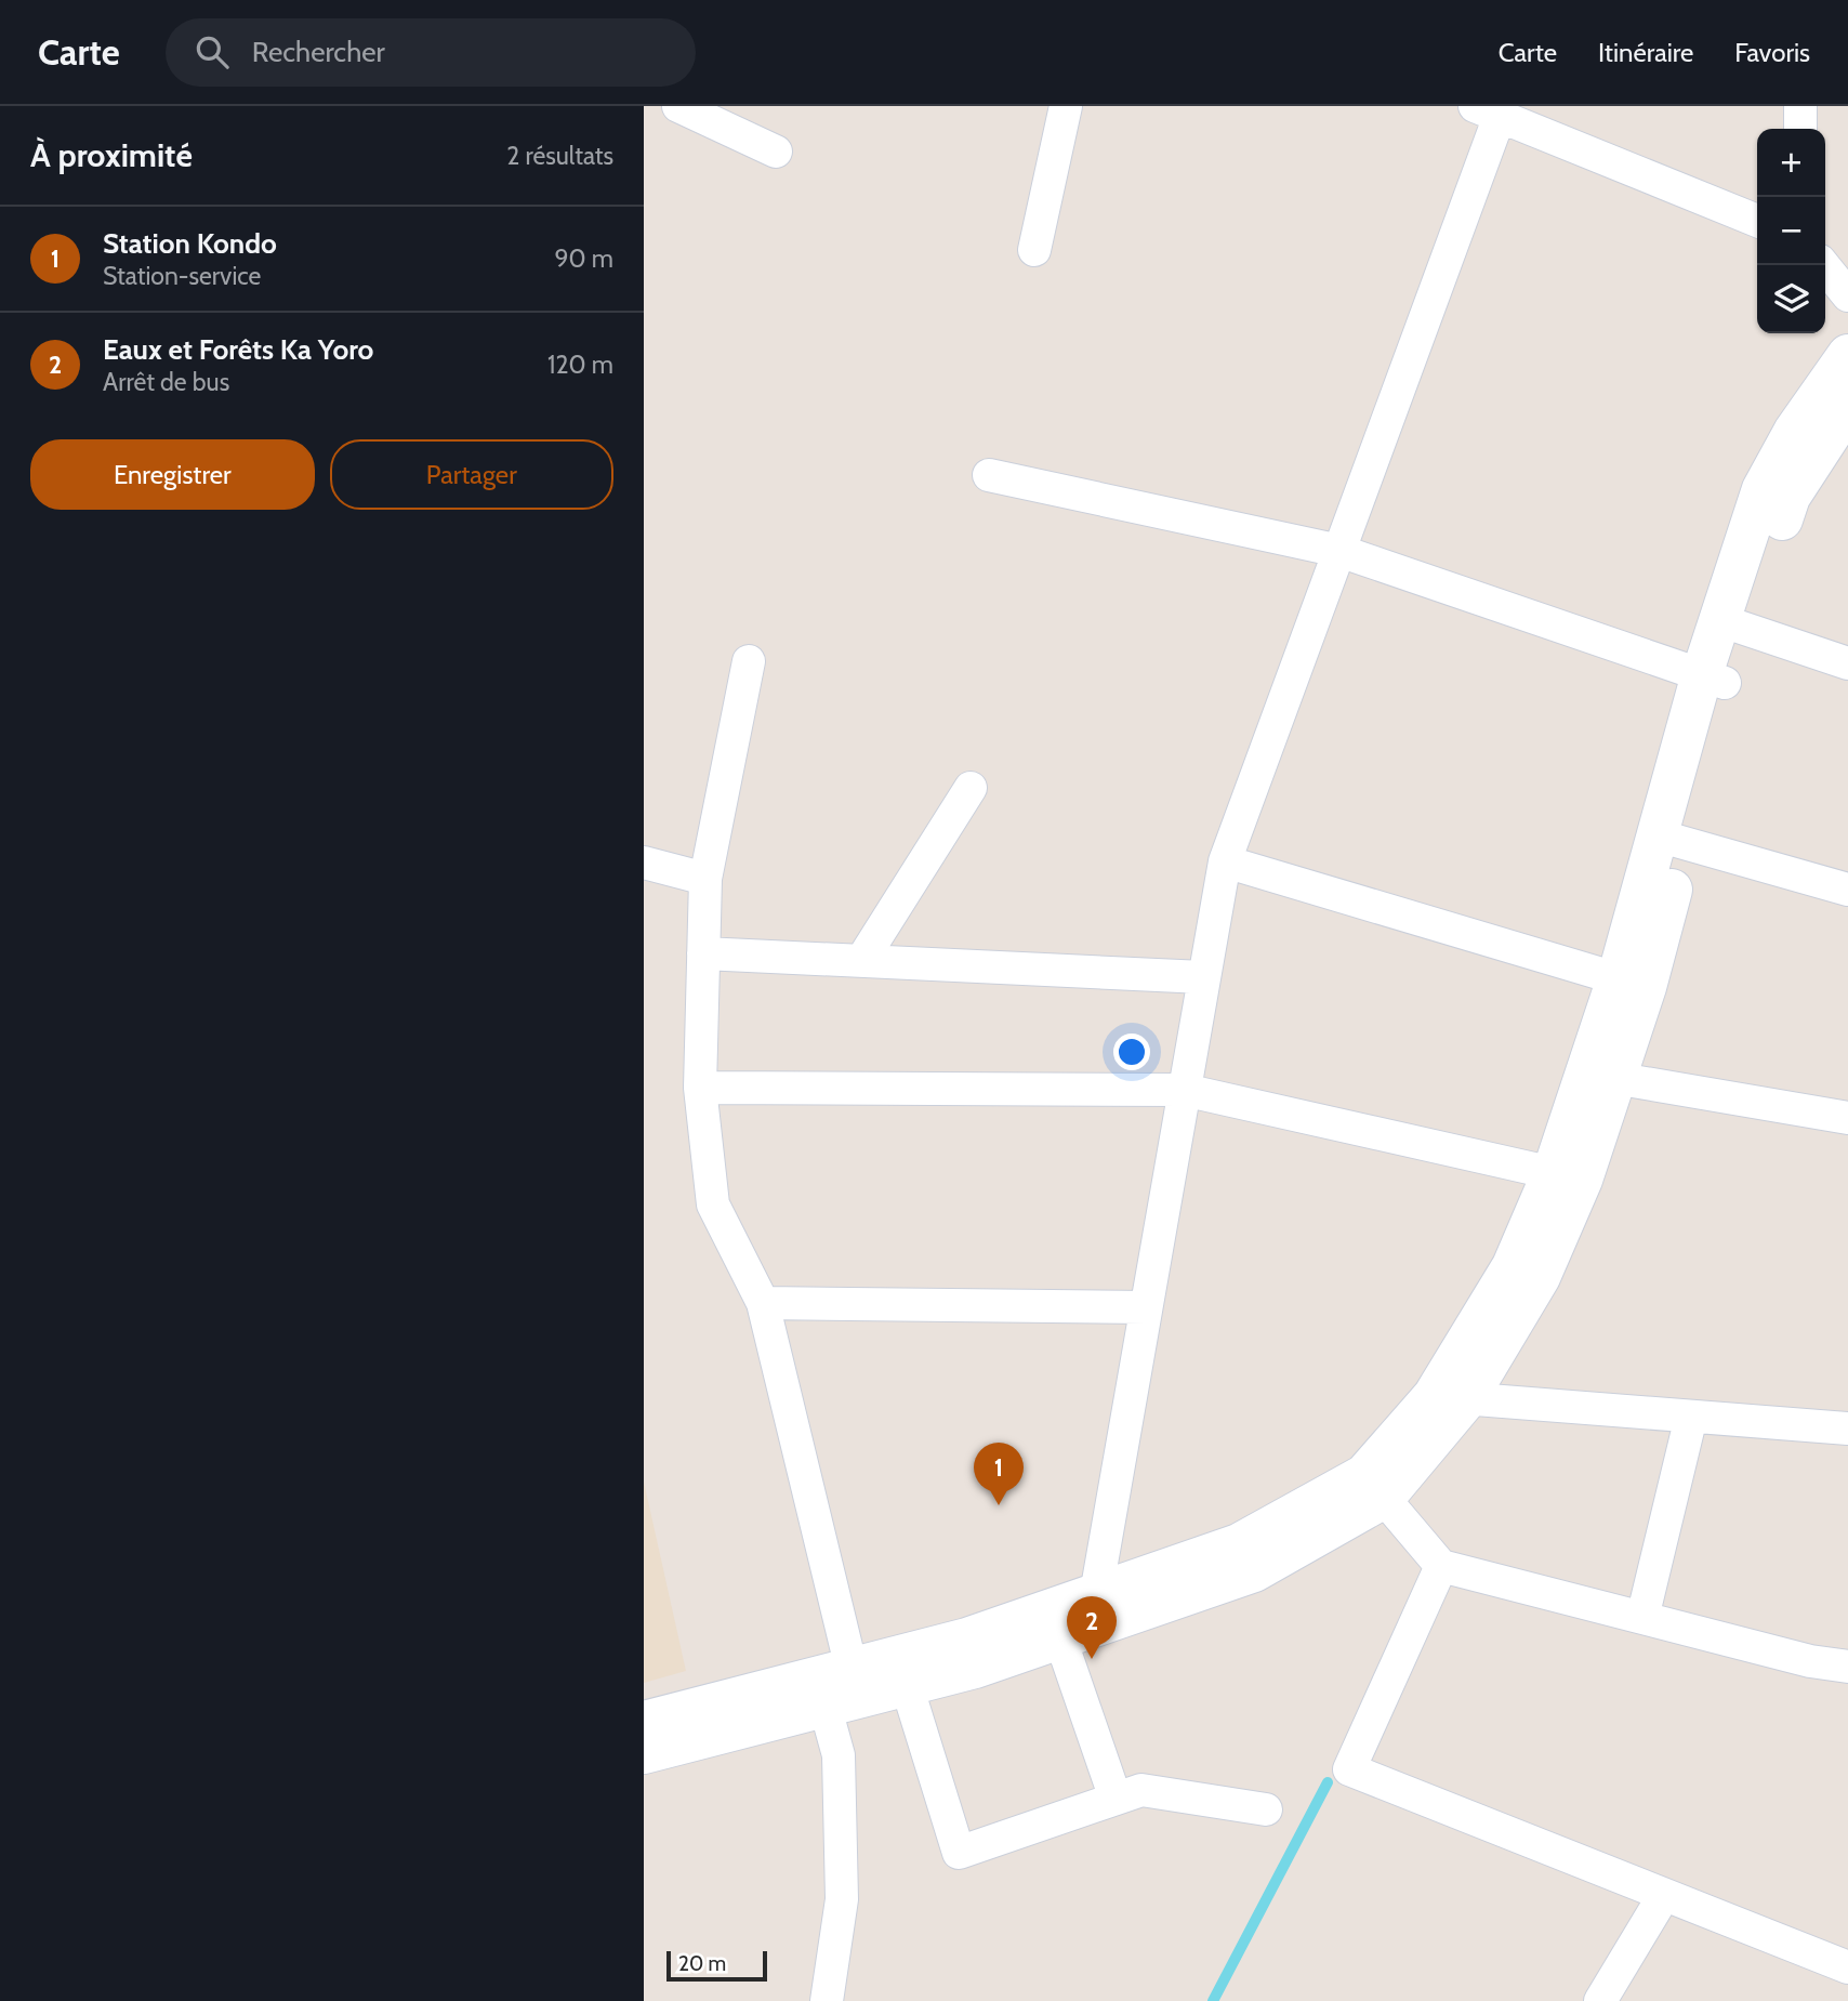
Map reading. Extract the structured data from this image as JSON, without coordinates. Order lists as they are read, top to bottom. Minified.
{"scale_bar":"20 m","page":{"header":"Carte","search":"Rechercher","nav":["Carte","Itinéraire","Favoris"],"heading":["À proximité","2 résultats"],"map_buttons":["+","−"],"list":[{"mark":"1","name":"Station Kondo","note":"Station-service","value":"90 m"},{"mark":"2","name":"Eaux et Forêts Ka Yoro","note":"Arrêt de bus","value":"120 m"}],"buttons":["Enregistrer","Partager"],"pins":["1","2"],"scale":"20 m"}}
